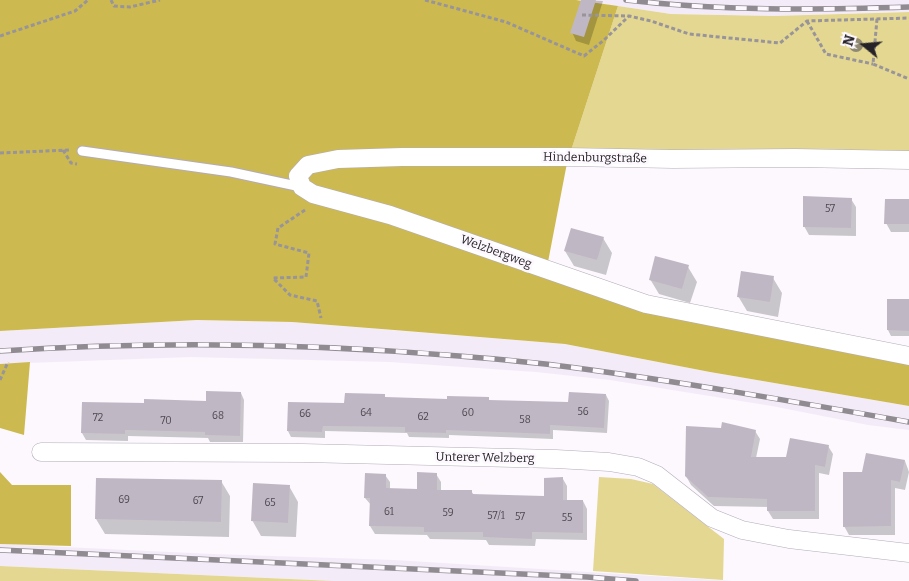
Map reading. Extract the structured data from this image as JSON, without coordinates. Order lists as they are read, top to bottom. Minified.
{"streets":{"street":["Hindenburgstraße","Welzbergweg","Unterer Welzberg"]},"crossings":[["Hindenburgstraße","Welzbergweg"]],"house_numbers":["57","56","64","60","66","68","62","72","58","70","69","67","65","61","59","57/1","57","55"],"north":"left"}
